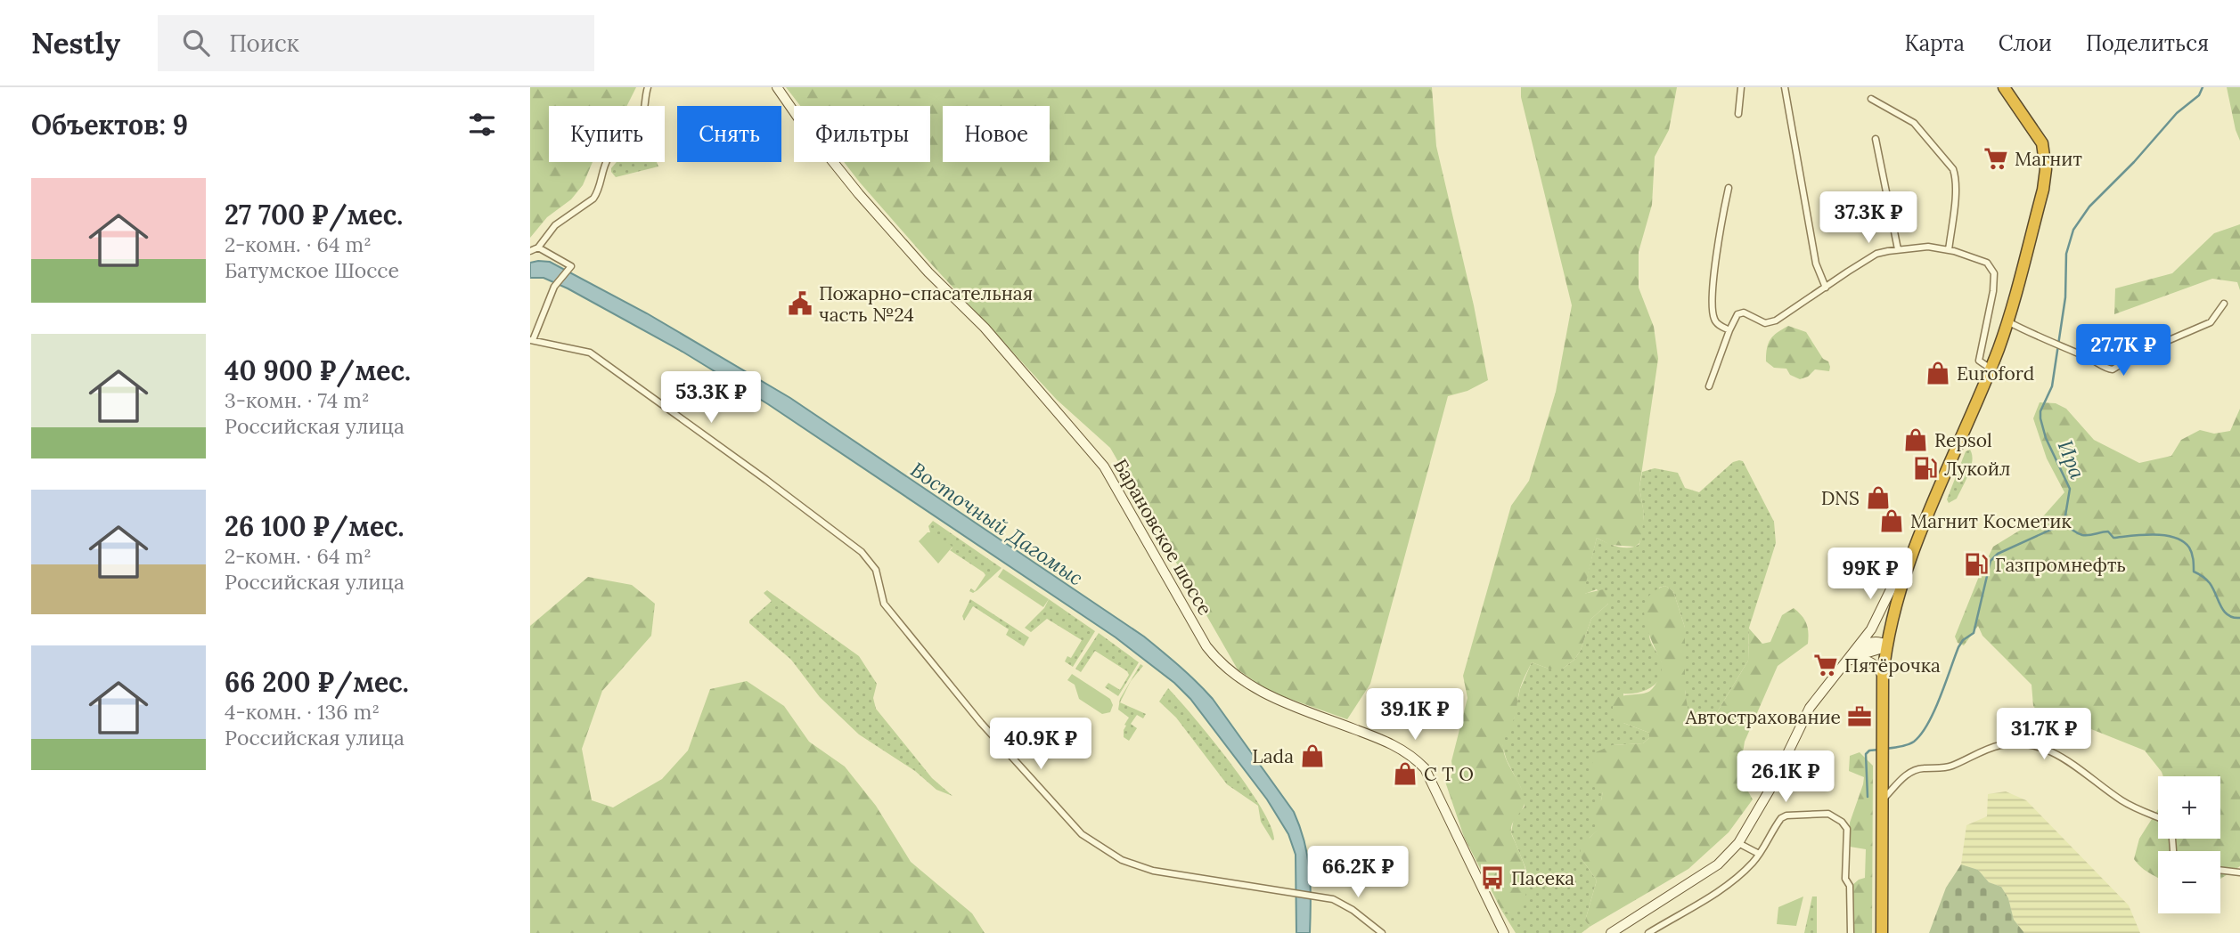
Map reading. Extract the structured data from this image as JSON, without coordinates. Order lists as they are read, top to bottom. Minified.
{"streets":{"main road":["Барановское шоссе"]},"water":["Ира","Восточный Дагомыс"],"places":{"supermarket":["Магнит","Пятёрочка"],"public building":["Пожарно-спасательная часть №24"],"shop":["Euroford","Repsol","DNS","Магнит Косметик","Lada","С Т О"],"fuel station":["Лукойл","Газпромнефть"],"office":["Автострахование"],"bus stop":["Пасека"]},"page":{"header":"Nestly","search":"Поиск","nav":["Карта","Слои","Поделиться"],"heading":"Объектов: 9","chip":["Купить","Снять","Фильтры","Новое"],"list":[{"name":"27 700 ₽/мес.","note":"2-комн. · 64 m² · Батумское Шоссе"},{"name":"40 900 ₽/мес.","note":"3-комн. · 74 m² · Российская улица"},{"name":"26 100 ₽/мес.","note":"2-комн. · 64 m² · Российская улица"},{"name":"66 200 ₽/мес.","note":"4-комн. · 136 m² · Российская улица"}],"price":["37.3K ₽","27.7K ₽","53.3K ₽","99K ₽","39.1K ₽","31.7K ₽","40.9K ₽","26.1K ₽","66.2K ₽"],"map_buttons":["+","−"]}}
